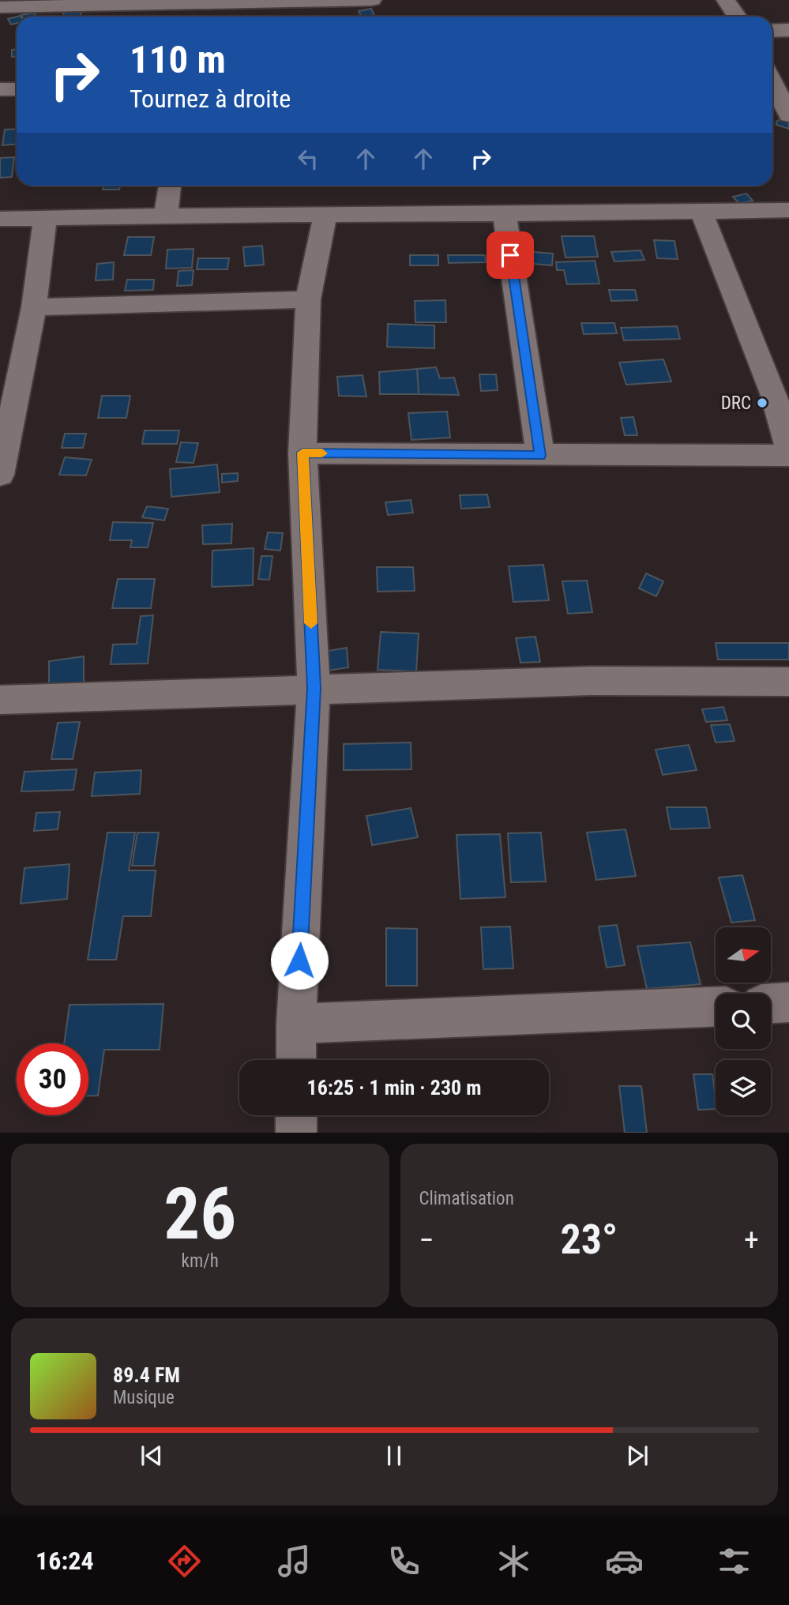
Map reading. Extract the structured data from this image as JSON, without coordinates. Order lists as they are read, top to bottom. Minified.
{"places":["DRC"],"north":"right","page":{"turn":["110 m","Tournez à droite"],"limit":"30","trip":"16:25 · 1 min · 230 m","tile":[["26","km/h"],"Climatisation"],"heat":["−","23°","+"],"song":["89.4 FM","Musique"],"tabs":"16:24"}}
